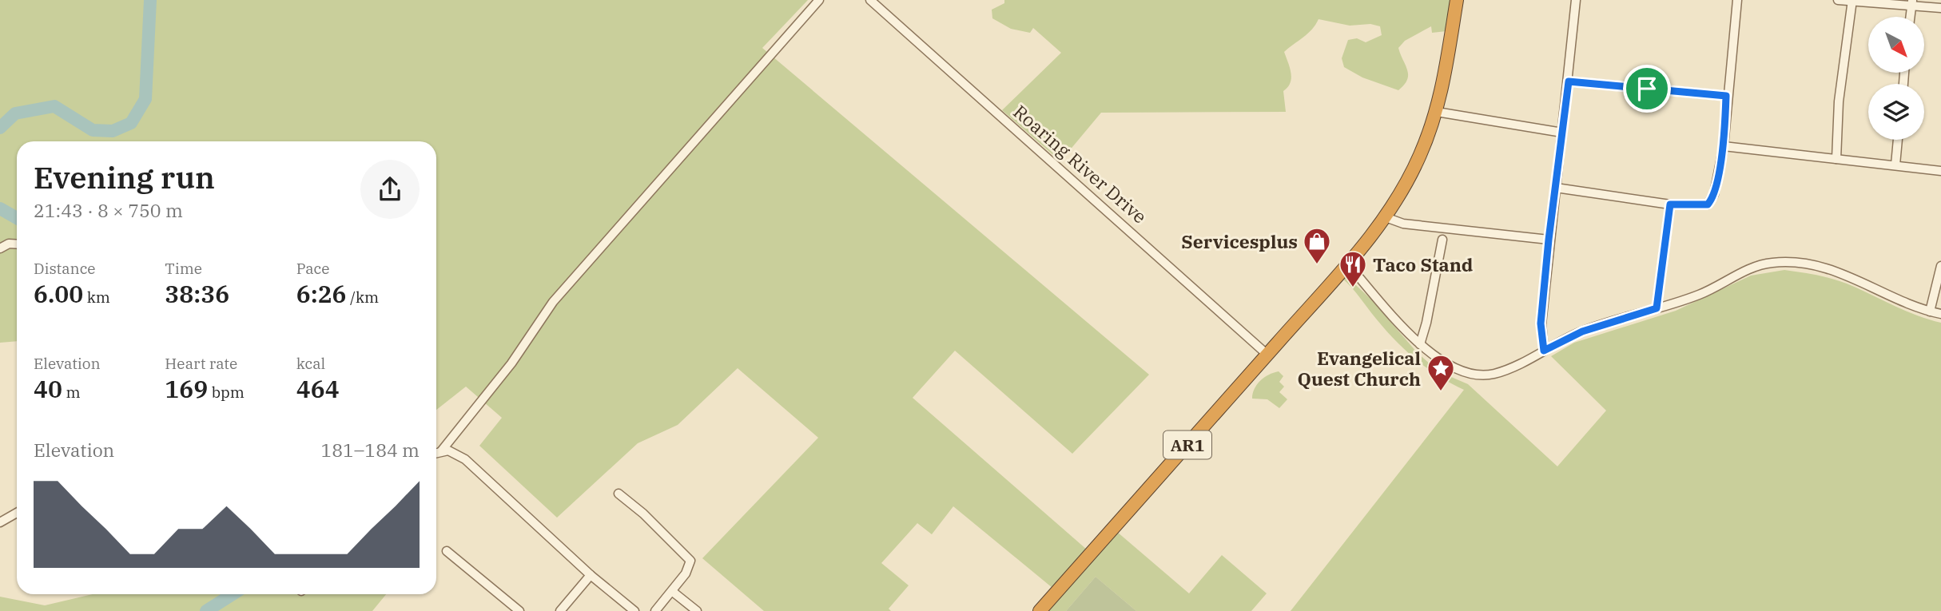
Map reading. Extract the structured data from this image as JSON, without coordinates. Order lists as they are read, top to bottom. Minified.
{"streets":{"highway":["AR1"],"street":["Roaring River Drive"]},"crossings":[["Roaring River Drive","AR1"]],"places":{"shop":["Servicesplus"],"restaurant":["Taco Stand"],"place":["Evangelical Quest Church"]},"north":"bottom right","page":{"heading":["Evening run","21:43 · 8 × 750 m"],"stats":[["Distance","6.00 km"],["Time","38:36"],["Pace","6:26 /km"],["Elevation","40 m"],["Heart rate","169 bpm"],["kcal","464"]],"chart":["Elevation","181–184 m"]}}
